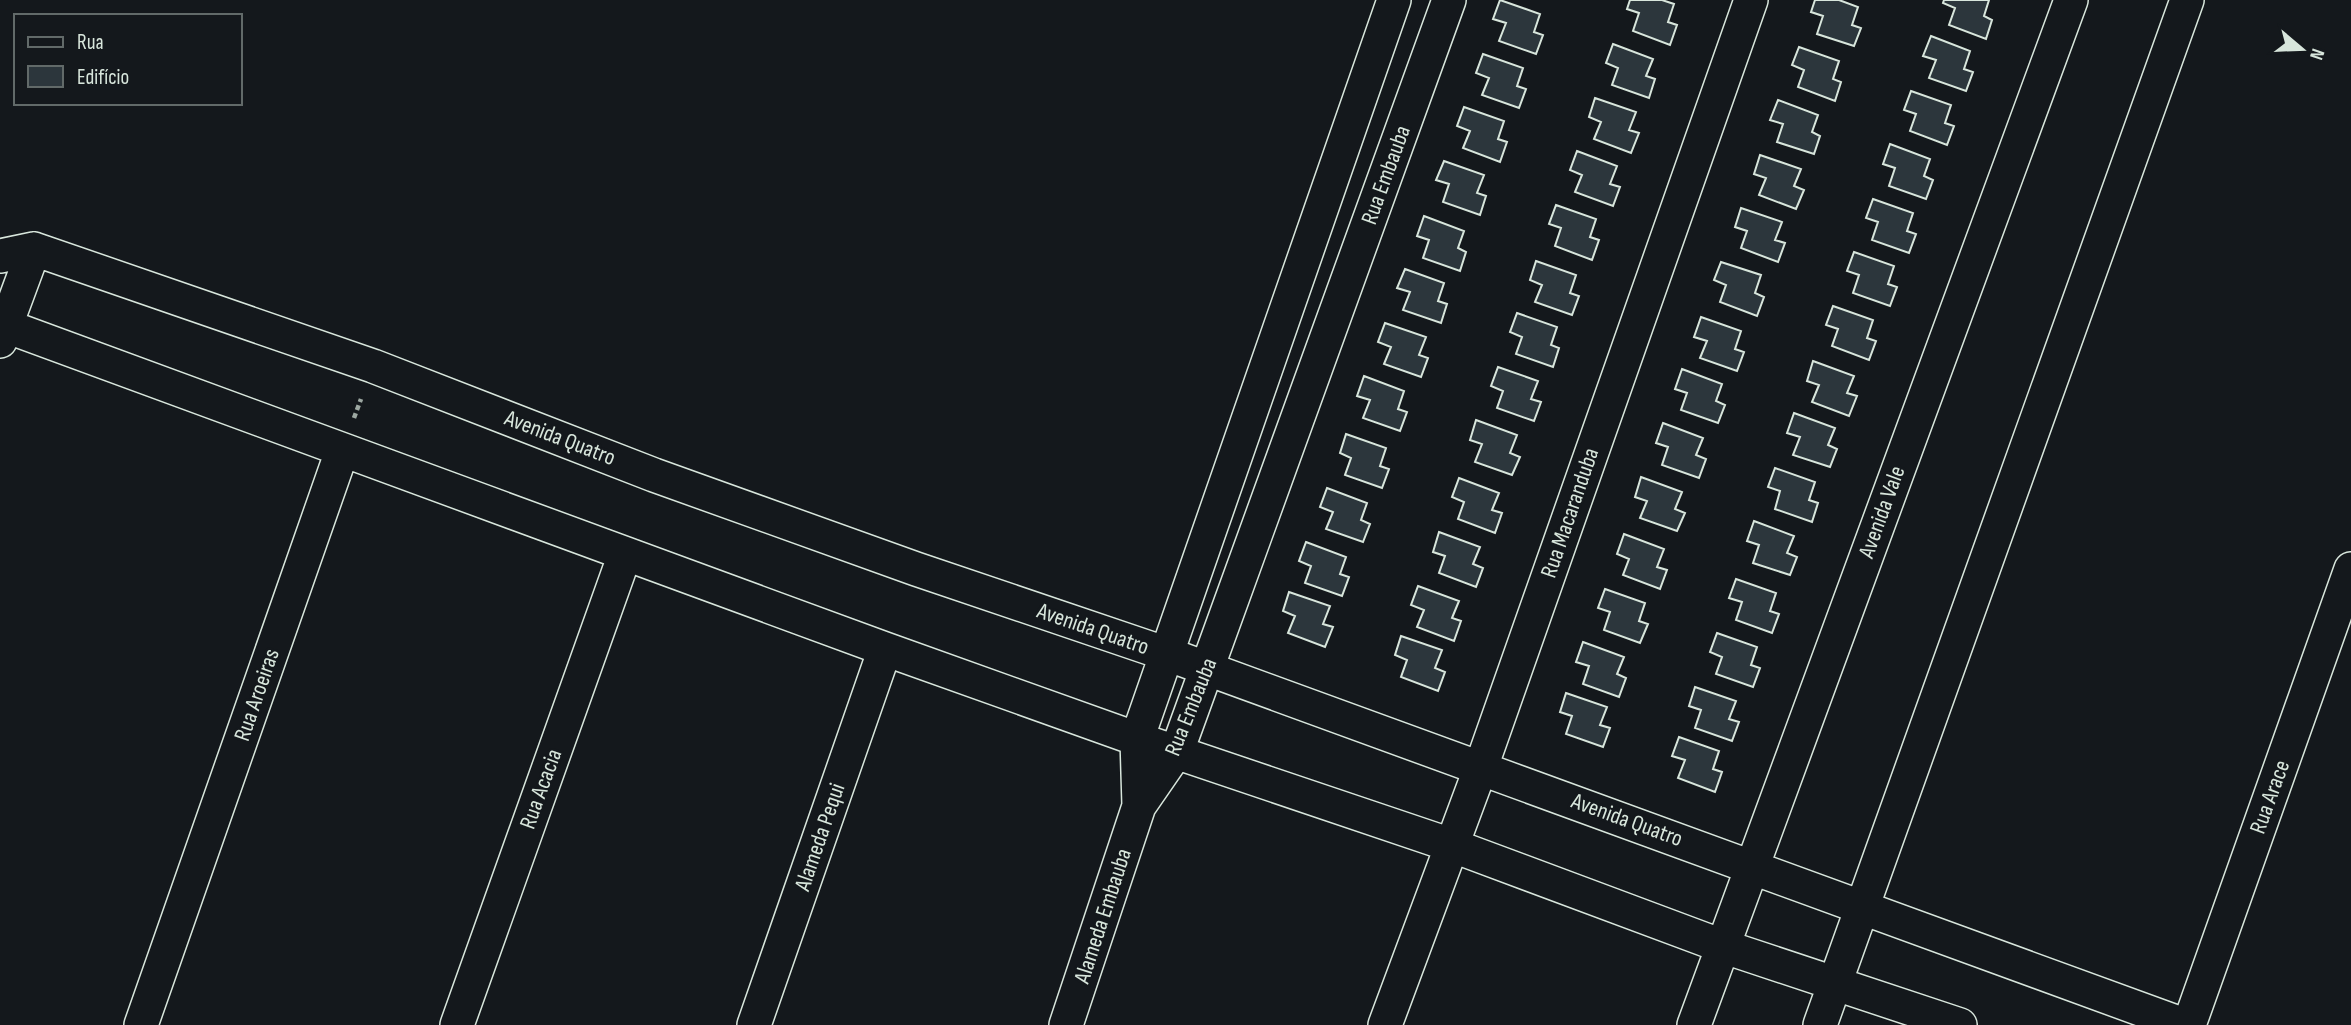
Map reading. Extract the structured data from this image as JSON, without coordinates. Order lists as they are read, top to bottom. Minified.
{"streets":{"street":["Rua Embauba","Avenida Quatro","Avenida Vale","Rua Macaranduba","Rua Aroeiras","Rua Acacia","Rua Arace","Alameda Pequi","Alameda Embauba"]},"crossings":[["Rua Embauba","Avenida Quatro"],["Rua Embauba","Alameda Embauba"],["Avenida Quatro","Avenida Vale"],["Avenida Quatro","Rua Macaranduba"]],"legend":["Rua","Edifício"],"north":"right"}
